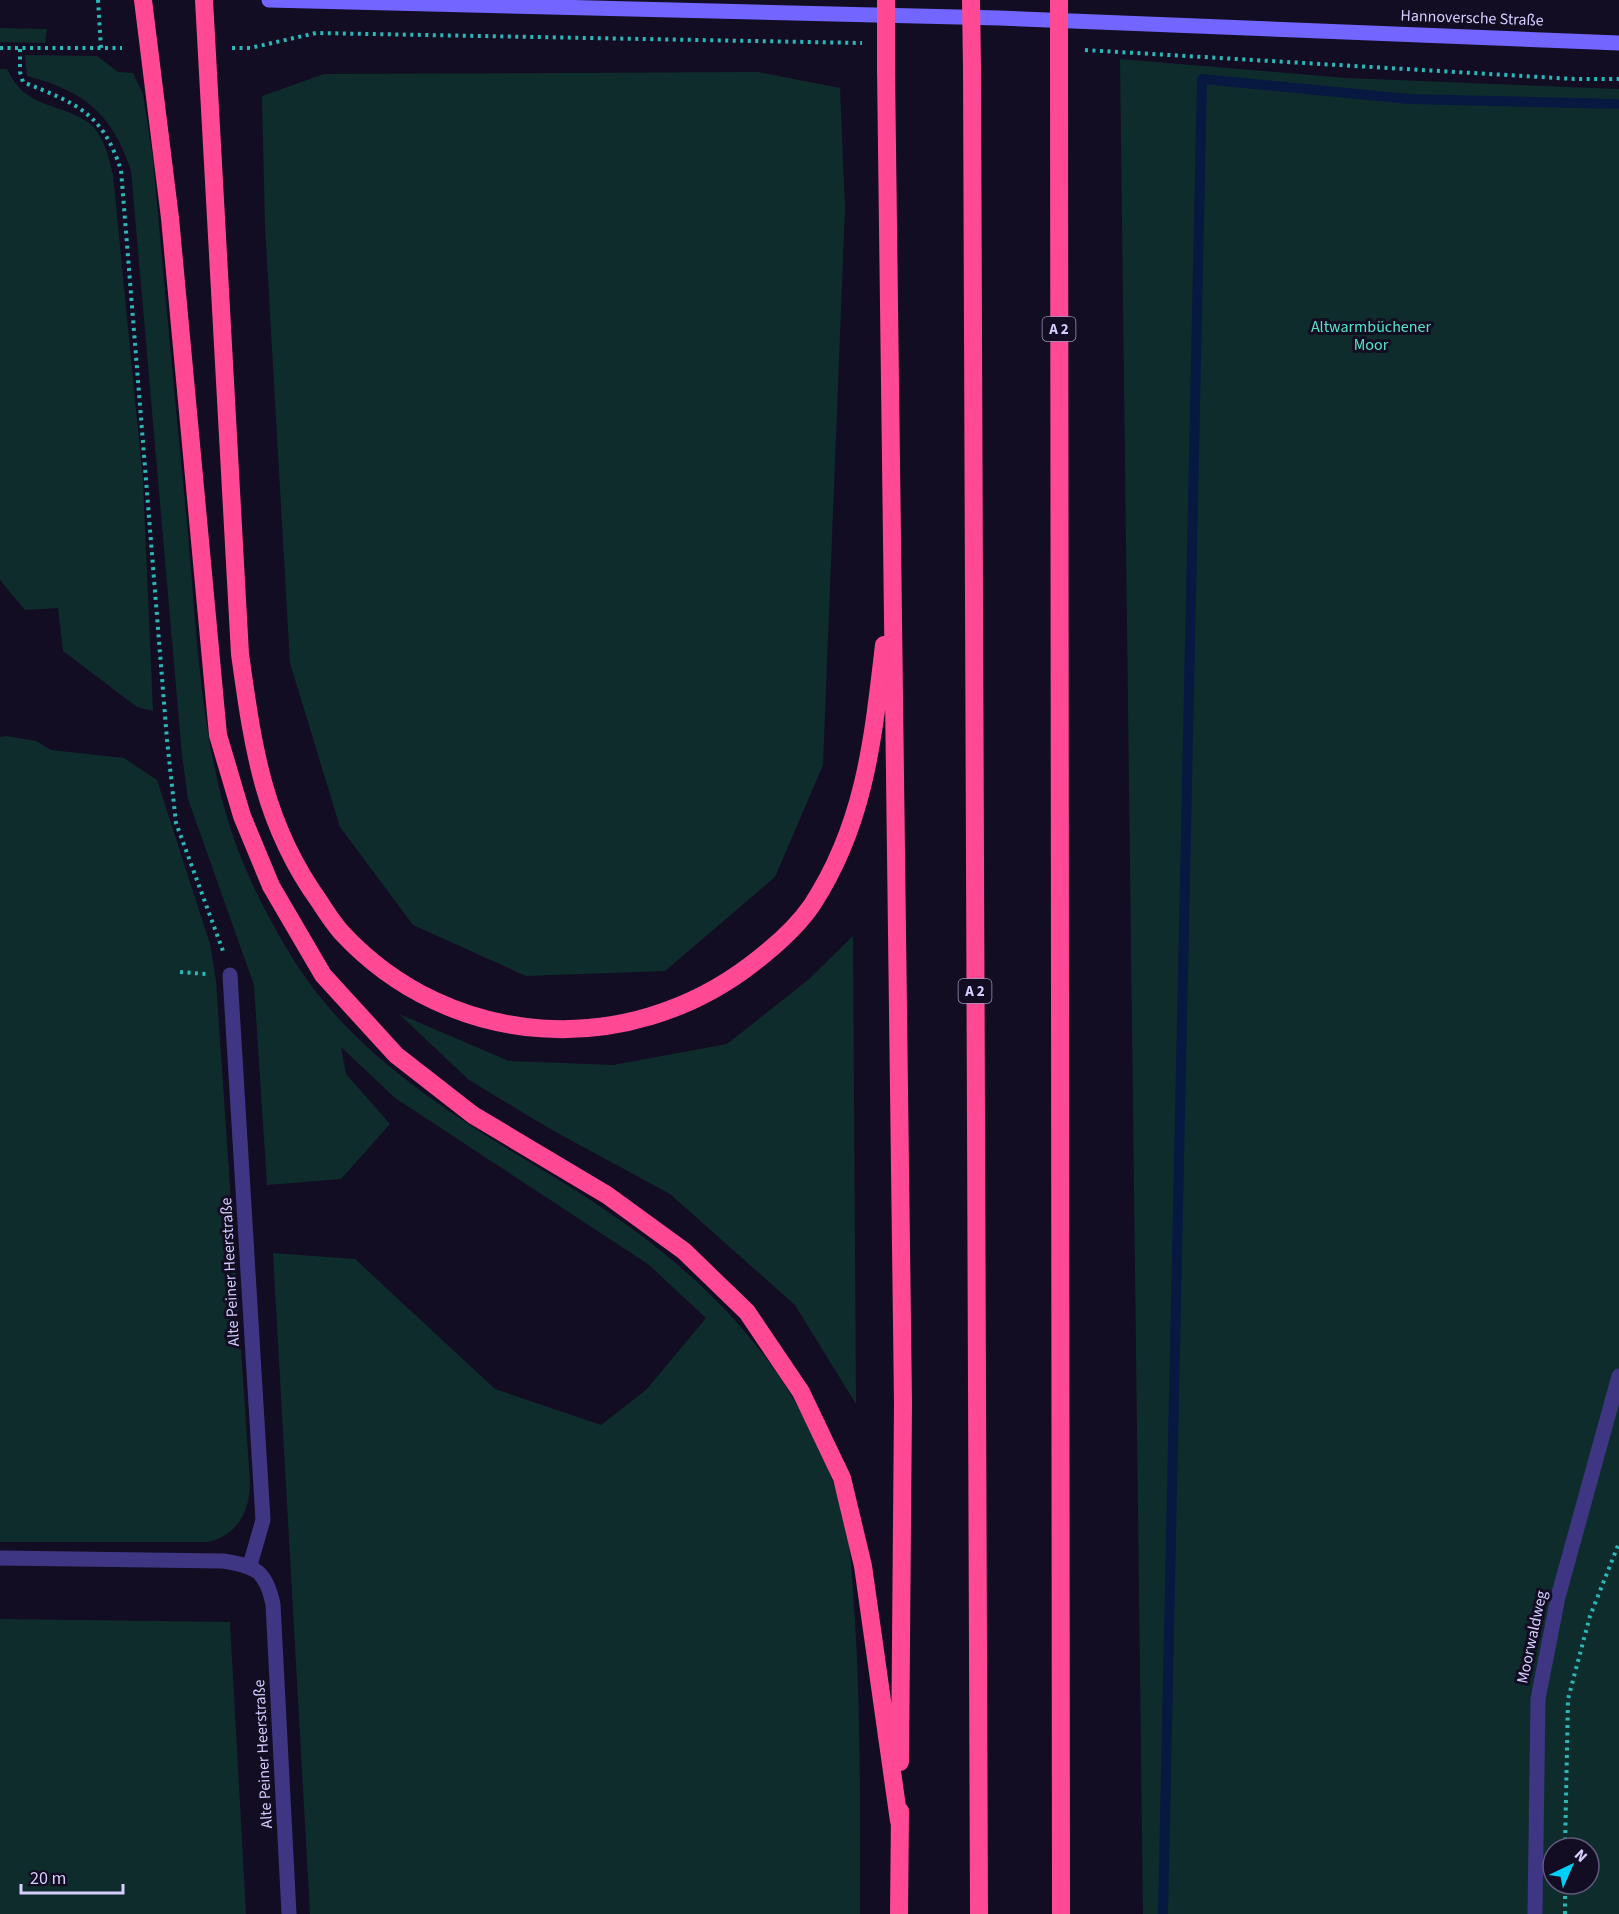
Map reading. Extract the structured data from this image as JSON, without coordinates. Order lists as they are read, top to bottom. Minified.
{"streets":{"highway":["A 2"],"main road":["Hannoversche Straße"],"street":["Alte Peiner Heerstraße","Moorwaldweg"]},"parks":["Altwarmbüchener Moor"],"scale_bar":"20 m","north":"top right"}
